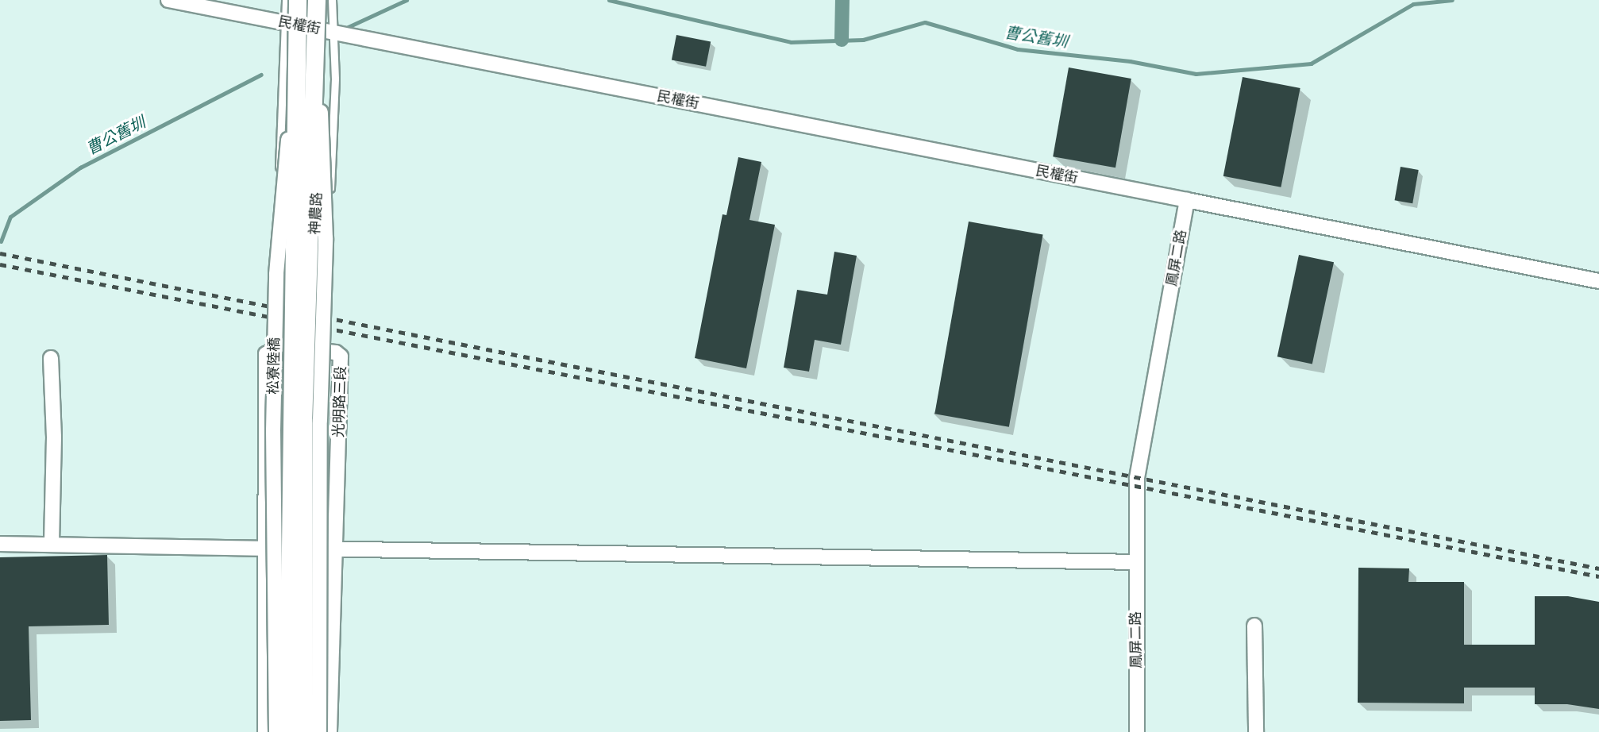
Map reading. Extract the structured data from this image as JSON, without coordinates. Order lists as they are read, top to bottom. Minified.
{"streets":{"street":["民權街","鳳屏二路","松寮陸橋","光明路三段"],"lane":["神農路"]},"crossings":[["民權街","神農路"],["民權街","鳳屏二路"]],"water":["曹公舊圳"]}
